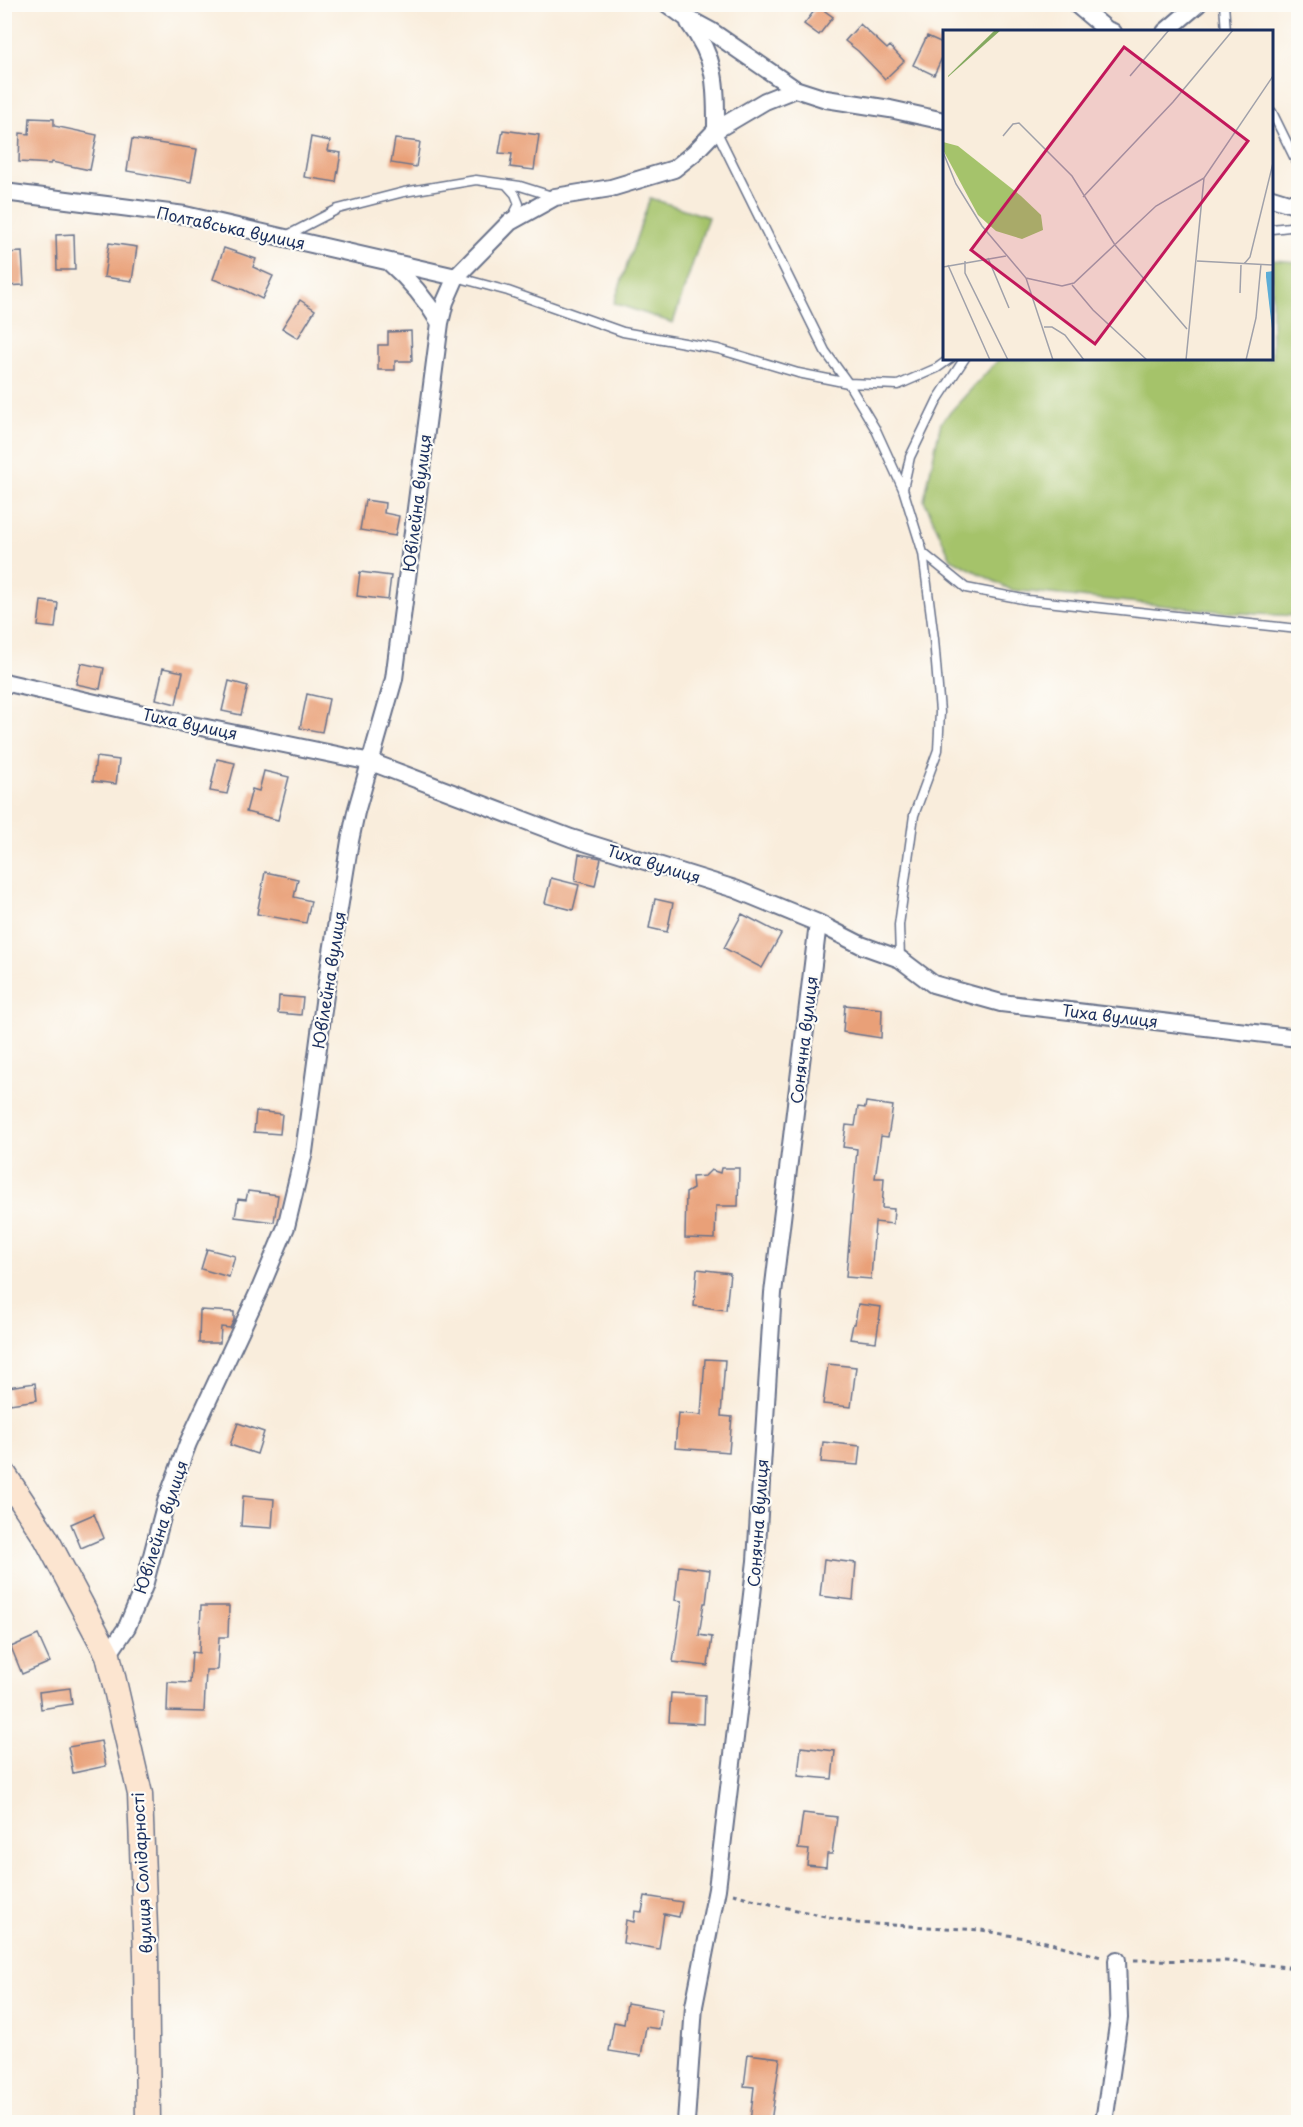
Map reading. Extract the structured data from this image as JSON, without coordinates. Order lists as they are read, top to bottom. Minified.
{"streets":{"main road":["вулиця Солідарності"],"street":["Полтавська вулиця","Ювілейна вулиця","Тиха вулиця","Сонячна вулиця"]},"crossings":[["Полтавська вулиця","Ювілейна вулиця"],["Ювілейна вулиця","Тиха вулиця"],["Ювілейна вулиця","вулиця Солідарності"],["Тиха вулиця","Сонячна вулиця"]]}
